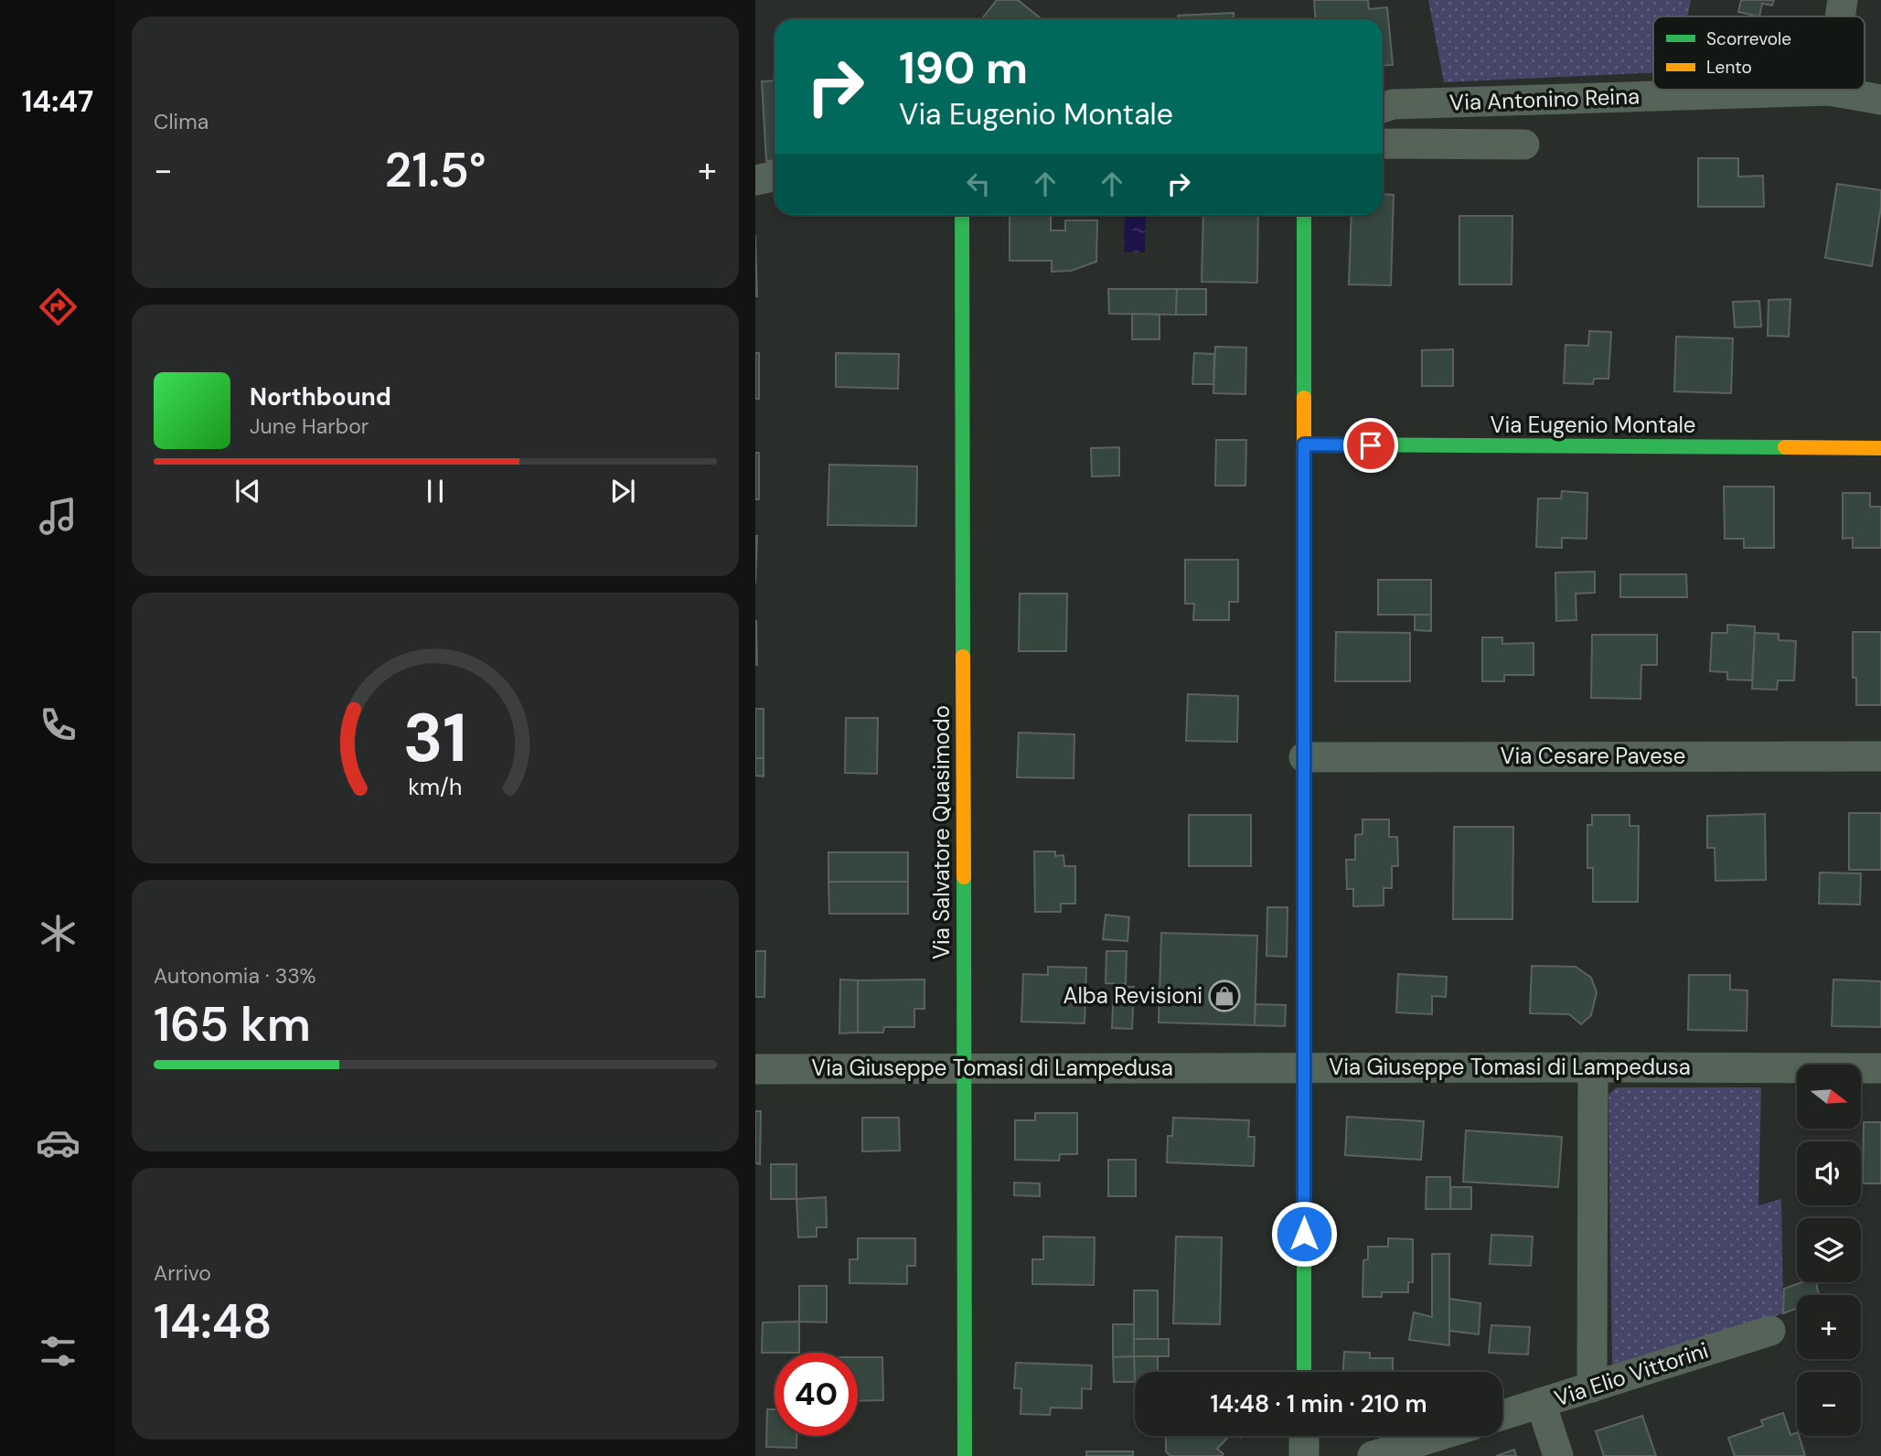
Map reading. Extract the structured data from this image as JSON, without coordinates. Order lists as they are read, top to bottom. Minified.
{"streets":{"street":["Via Antonino Reina","Via Eugenio Montale","Via Cesare Pavese","Via Salvatore Quasimodo","Via Giuseppe Tomasi di Lampedusa","Via Elio Vittorini"]},"crossings":[["Via Salvatore Quasimodo","Via Giuseppe Tomasi di Lampedusa"]],"places":{"shop":["Alba Revisioni"]},"legend":["Scorrevole","Lento"],"north":"right","page":{"tabs":"14:47","tile":["Clima",["Autonomia · 33%","165 km"],["Arrivo","14:48"]],"turn":["190 m","Via Eugenio Montale"],"heat":["−","21.5°","+"],"song":["Northbound","June Harbor"],"map_buttons":["+","−"],"limit":"40","trip":"14:48 · 1 min · 210 m","gauge":["31","km/h"]}}
